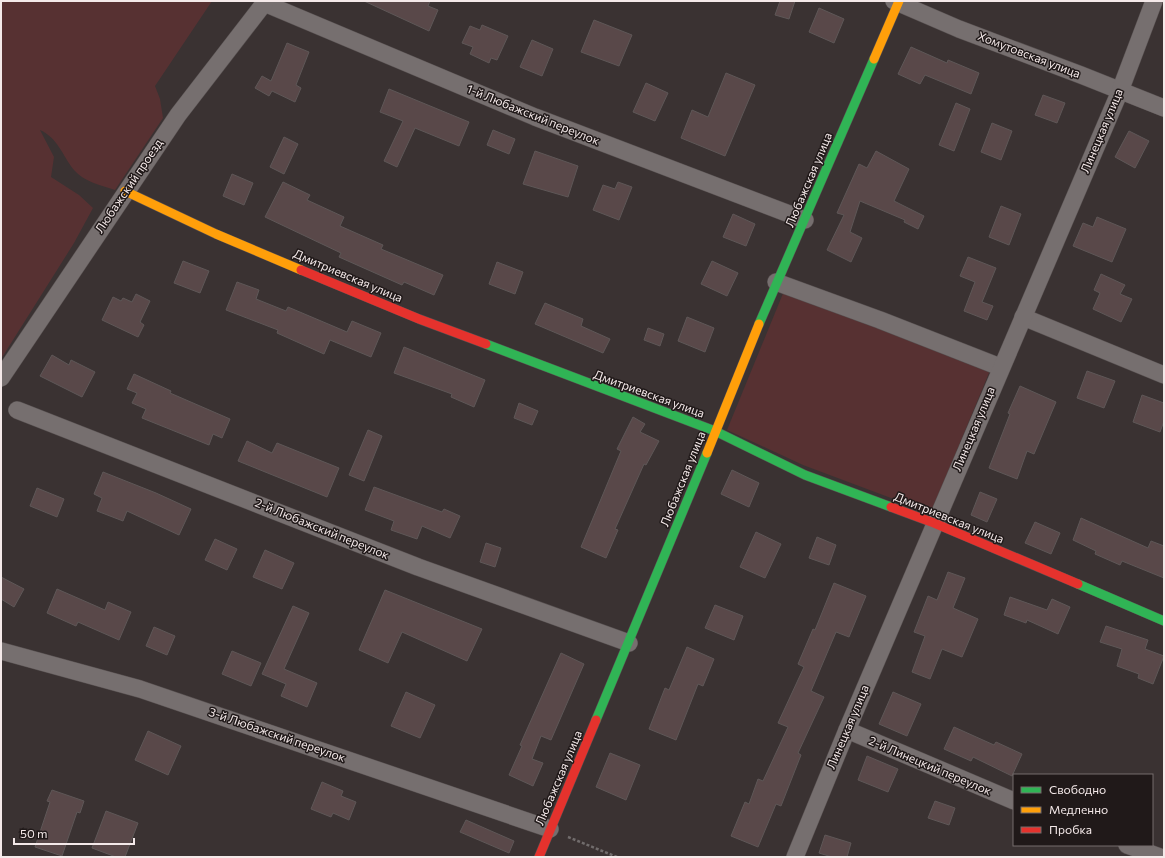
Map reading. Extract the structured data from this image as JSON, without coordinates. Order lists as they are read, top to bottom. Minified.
{"streets":{"street":["Хомутовская улица","1-й Любажский переулок","Линецкая улица","Любажская улица","Любажский проезд","Дмитриевская улица","2-й Любажский переулок","3-й Любажский переулок","2-й Линецкий переулок"]},"crossings":[["Хомутовская улица","Линецкая улица"],["Хомутовская улица","Любажская улица"],["1-й Любажский переулок","Любажская улица"],["1-й Любажский переулок","Любажский проезд"],["Линецкая улица","Дмитриевская улица"],["Линецкая улица","2-й Линецкий переулок"],["Любажская улица","Дмитриевская улица"],["Любажская улица","2-й Любажский переулок"],["Любажская улица","3-й Любажский переулок"],["Любажский проезд","Дмитриевская улица"]],"legend":["Свободно","Медленно","Пробка"],"scale_bar":"50 m"}
